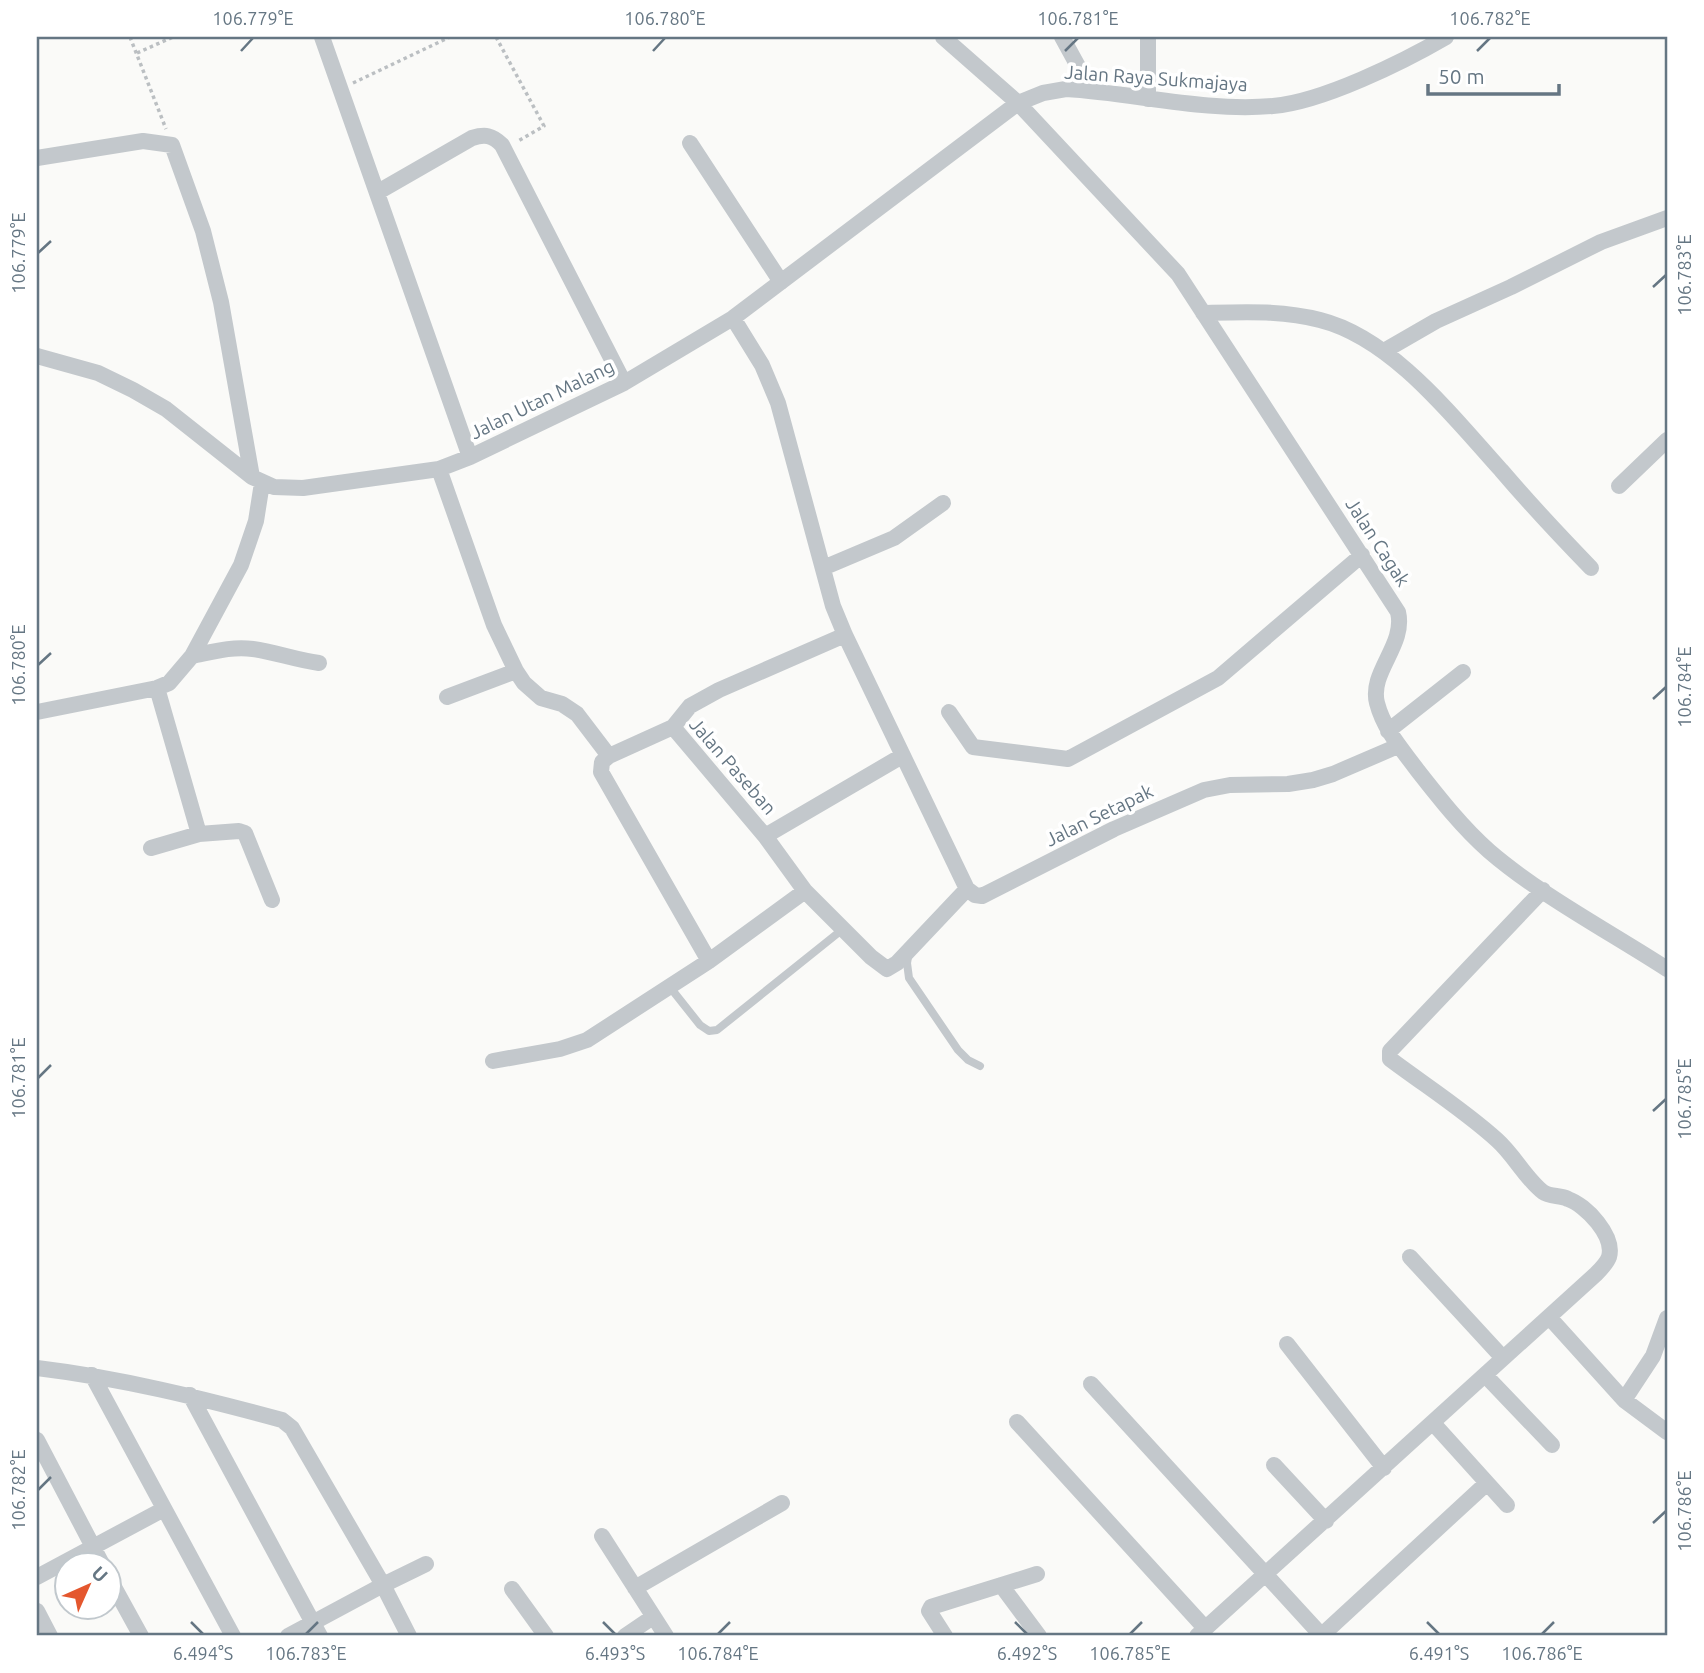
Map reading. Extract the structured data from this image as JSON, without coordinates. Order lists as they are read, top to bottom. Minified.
{"streets":{"street":["Jalan Raya Sukmajaya","Jalan Utan Malang","Jalan Cagak","Jalan Paseban","Jalan Setapak"]},"crossings":[["Jalan Raya Sukmajaya","Jalan Utan Malang"],["Jalan Raya Sukmajaya","Jalan Cagak"],["Jalan Utan Malang","Jalan Cagak"],["Jalan Cagak","Jalan Setapak"],["Jalan Paseban","Jalan Setapak"]],"scale_bar":"50 m","north":"top right","coordinates":["106.779°E","106.780°E","106.781°E","106.782°E","106.783°E","106.784°E","106.785°E","106.786°E","6.494°S","6.493°S","6.492°S","6.491°S"]}
